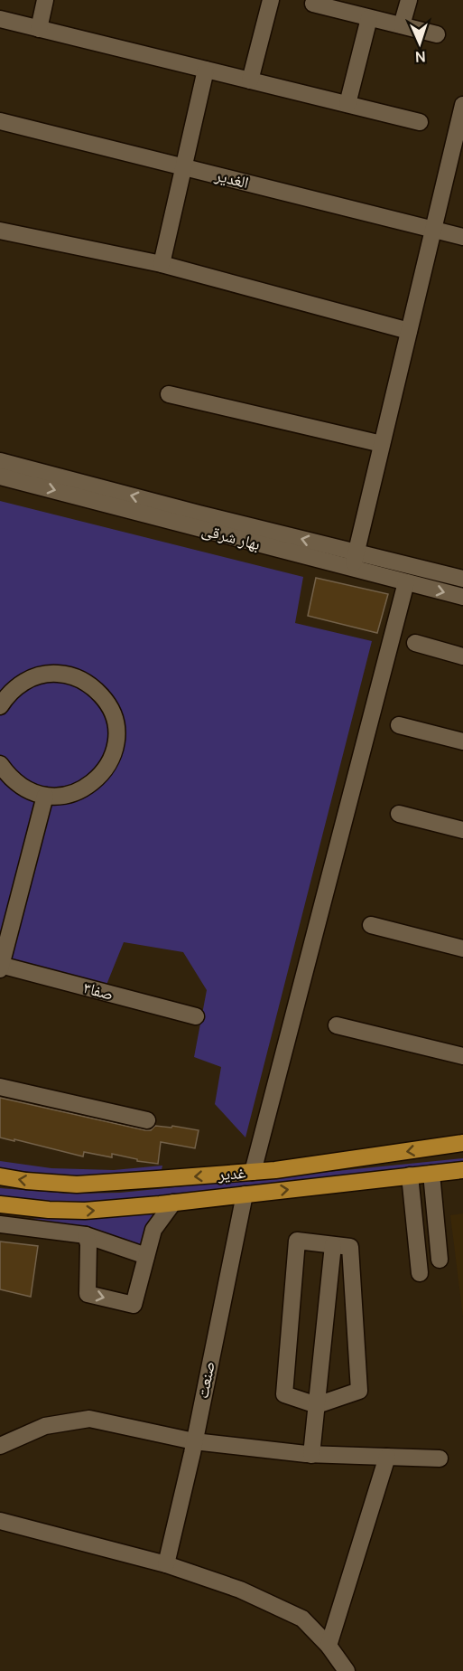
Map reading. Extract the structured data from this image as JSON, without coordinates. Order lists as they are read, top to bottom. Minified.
{"streets":{"main road":["غدیر"],"street":["الغدیر","بهار شرقی","صفا۳","صنعت"]},"crossings":[["غدیر","صنعت"]],"north":"bottom"}
